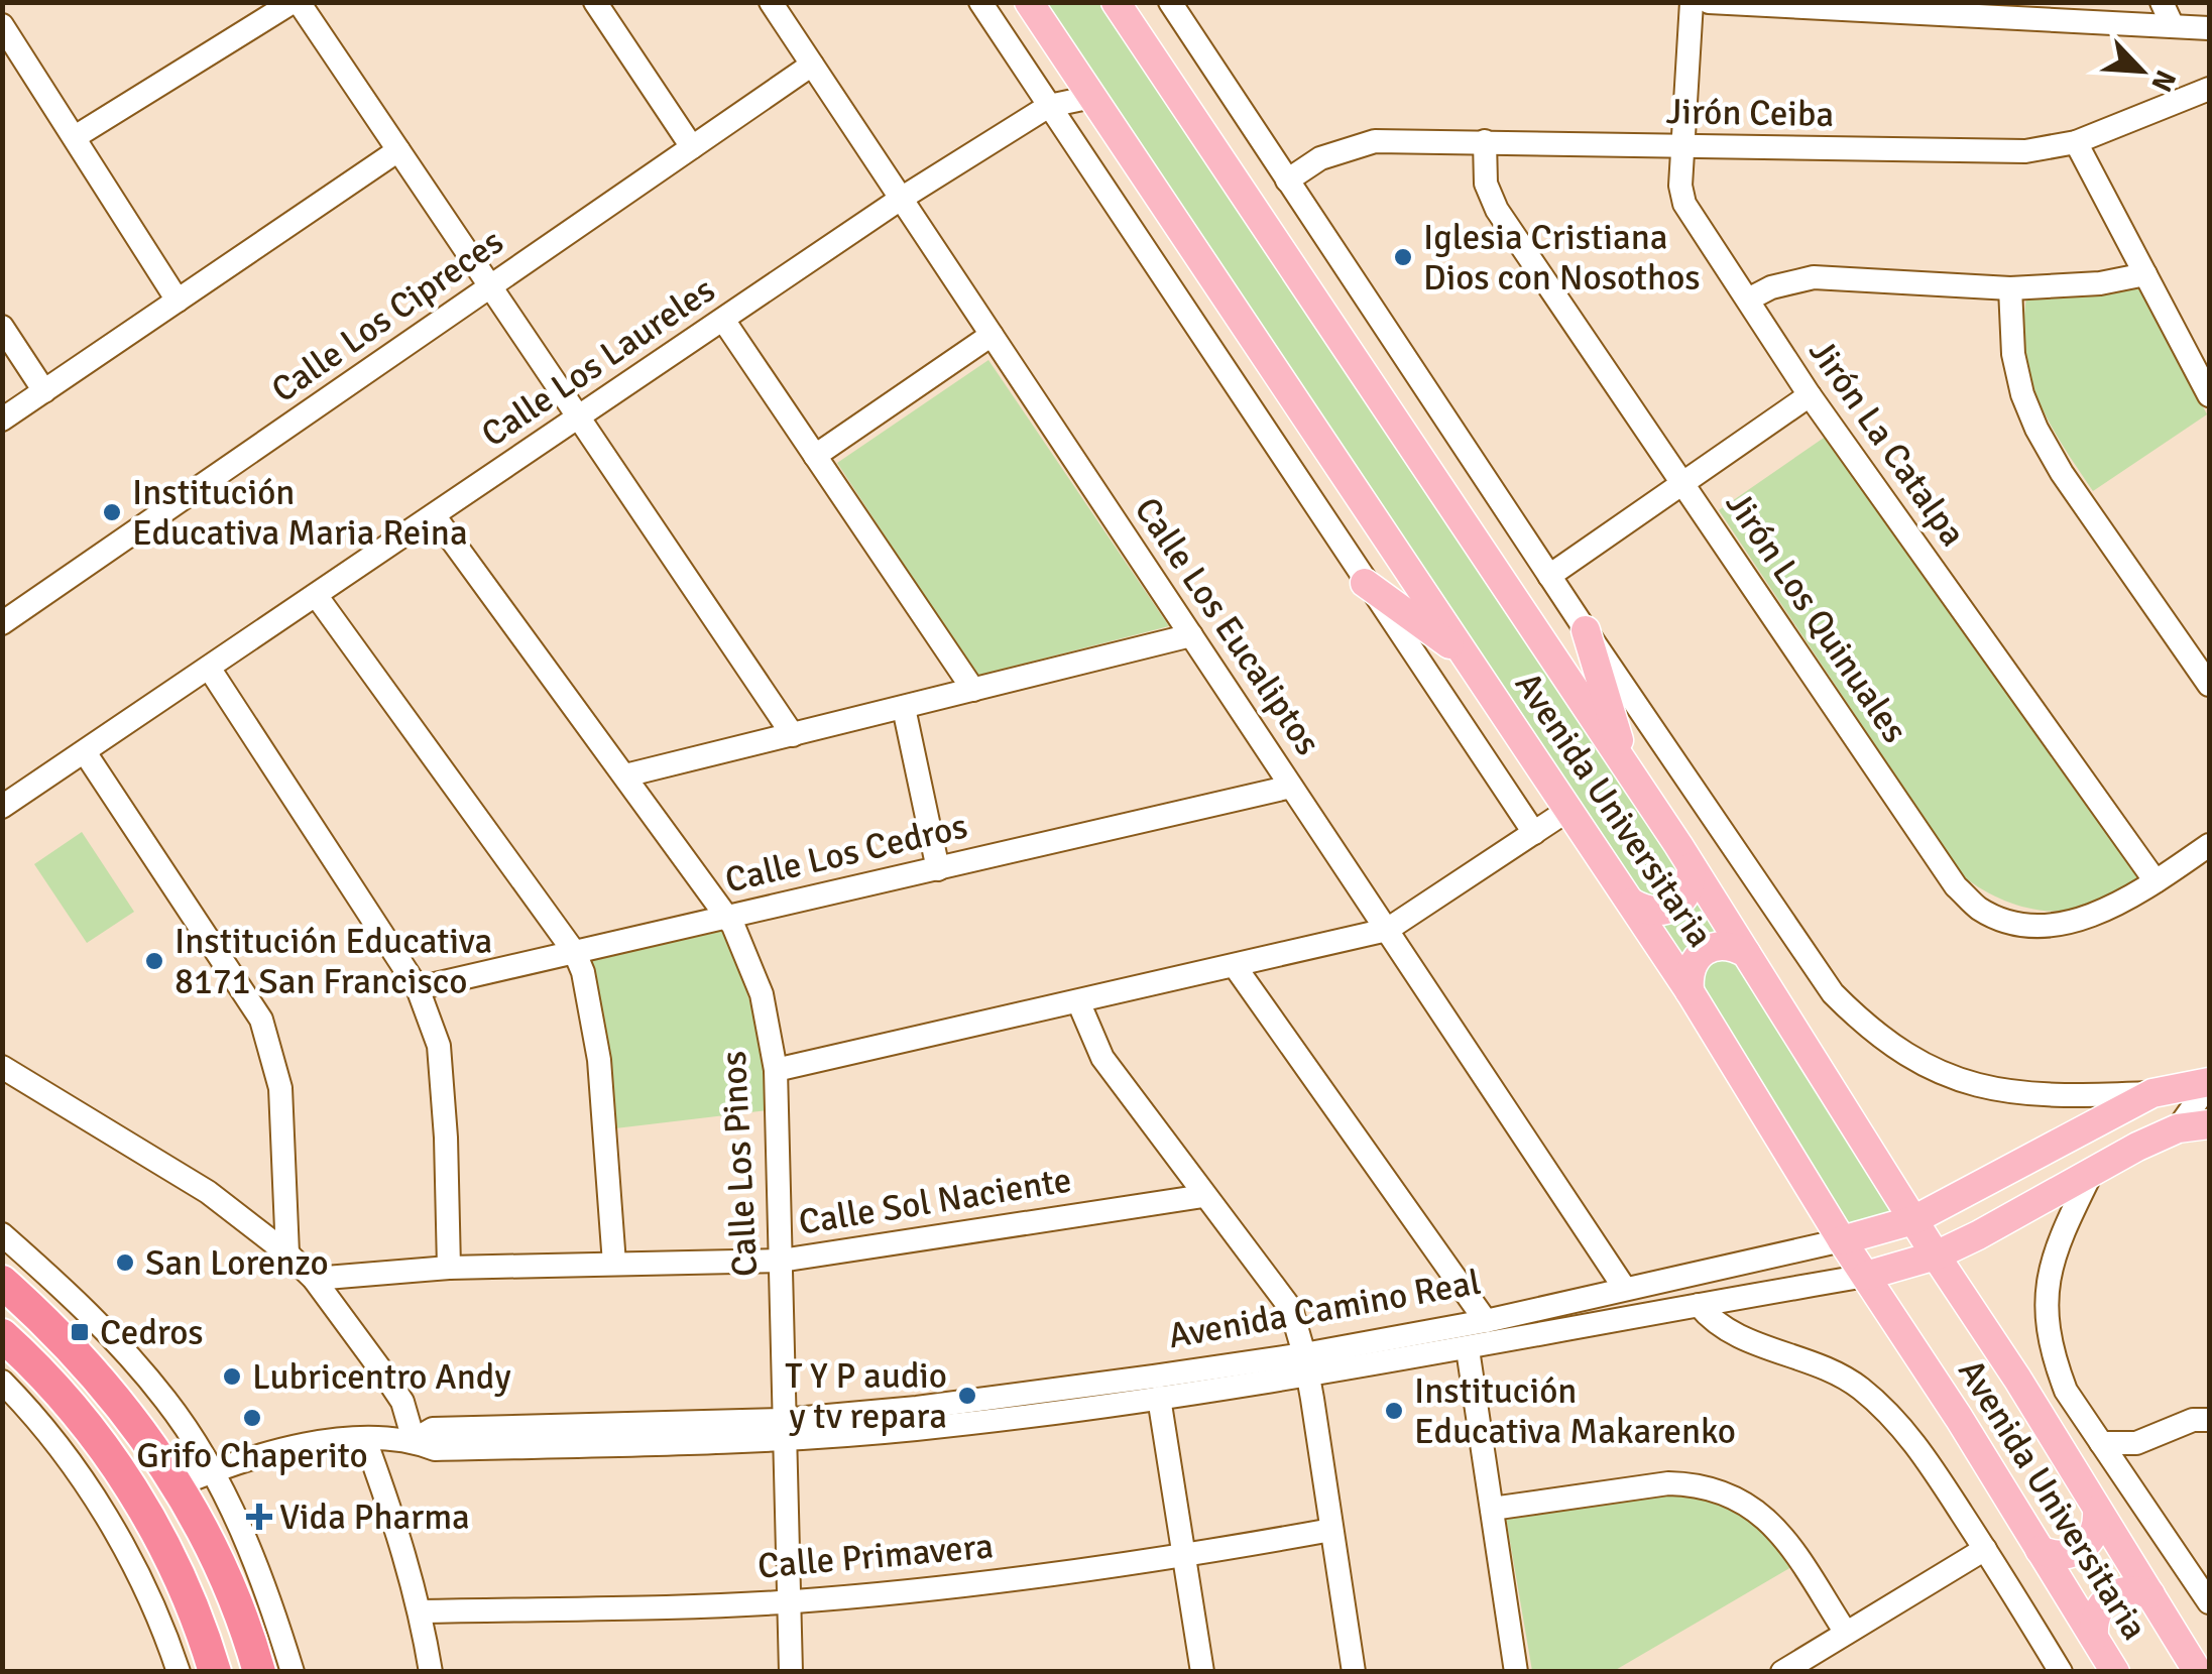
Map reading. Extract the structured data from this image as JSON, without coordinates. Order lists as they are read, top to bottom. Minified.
{"streets":{"main road":["Avenida Universitaria","Avenida Camino Real"],"street":["Jirón Ceiba","Calle Los Cipreces","Calle Los Laureles","Jirón La Catalpa","Jirón Los Quinuales","Calle Los Eucaliptos","Calle Los Cedros","Calle Los Pinos","Calle Sol Naciente","Calle Primavera"]},"crossings":[["Jirón Ceiba","Jirón La Catalpa"],["Jirón Ceiba","Jirón Los Quinuales"],["Calle Los Cipreces","Calle Los Eucaliptos"],["Calle Los Laureles","Calle Los Eucaliptos"],["Calle Los Laureles","Avenida Universitaria"],["Calle Los Laureles","Calle Los Pinos"],["Jirón La Catalpa","Jirón Los Quinuales"],["Calle Los Eucaliptos","Calle Los Cedros"],["Calle Los Eucaliptos","Avenida Camino Real"],["Avenida Universitaria","Avenida Camino Real"],["Calle Los Cedros","Calle Los Pinos"],["Calle Los Pinos","Calle Sol Naciente"],["Calle Los Pinos","Avenida Camino Real"],["Calle Los Pinos","Calle Primavera"]],"places":{"other":["Iglesia Cristiana Dios con Nosothos","Institución Educativa Maria Reina","Institución Educativa 8171 San Francisco","San Lorenzo","Lubricentro Andy","T Y P audio y tv repara","Institución Educativa Makarenko","Grifo Chaperito"],"transit":["Cedros"],"health":["Vida Pharma"]},"north":"bottom right"}
